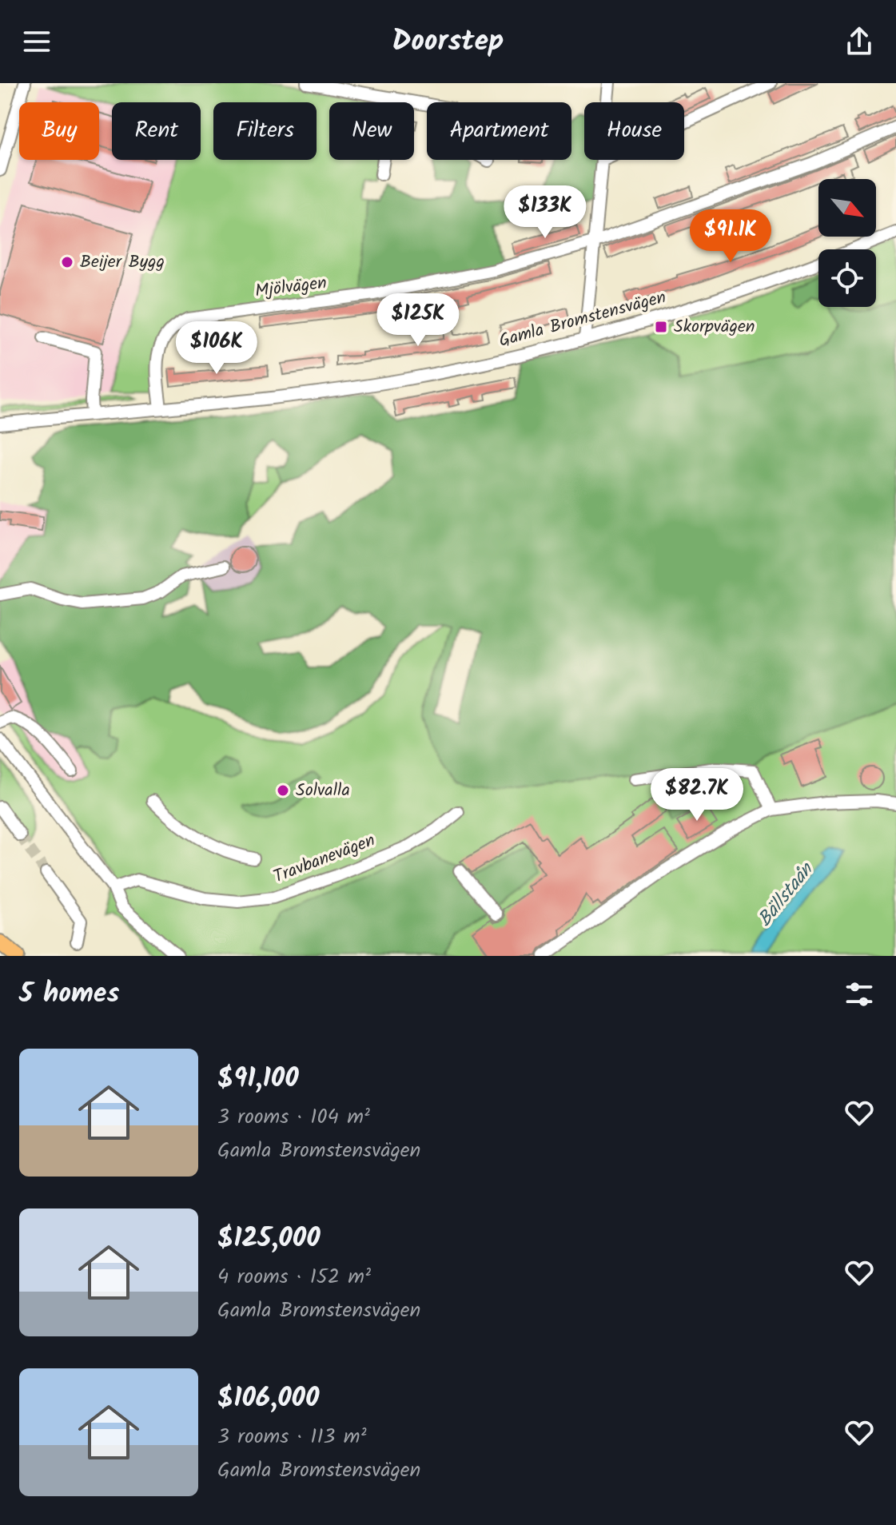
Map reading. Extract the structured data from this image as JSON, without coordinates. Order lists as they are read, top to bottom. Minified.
{"streets":{"street":["Mjölvägen","Gamla Bromstensvägen","Travbanevägen"]},"crossings":[["Mjölvägen","Gamla Bromstensvägen"]],"water":["Bällstaån"],"places":{"other":["Beijer Bygg","Solvalla"],"transit":["Skorpvägen"]},"north":"bottom right","page":{"header":"Doorstep","chip":["Buy","Rent","Filters","New","Apartment","House"],"price":["$133K","$91.1K","$125K","$106K","$82.7K"],"heading":"5 homes","list":[{"name":"$91,100","note":"3 rooms · 104 m² · Gamla Bromstensvägen"},{"name":"$125,000","note":"4 rooms · 152 m² · Gamla Bromstensvägen"},{"name":"$106,000","note":"3 rooms · 113 m² · Gamla Bromstensvägen"}]}}
